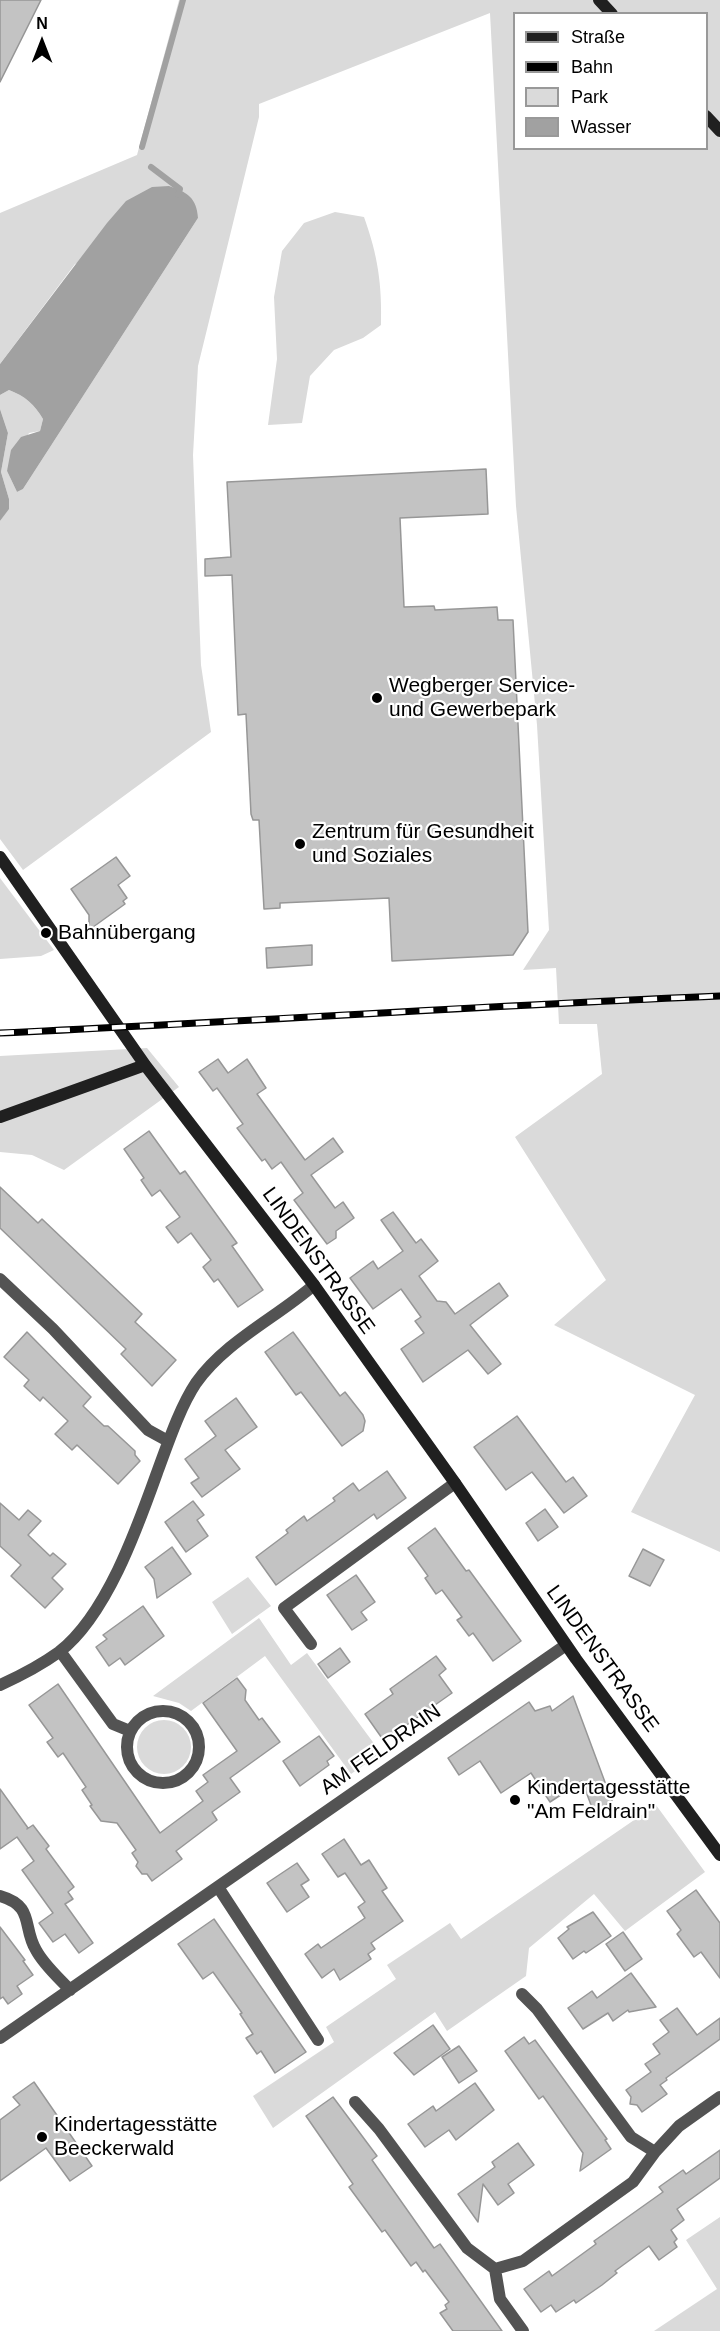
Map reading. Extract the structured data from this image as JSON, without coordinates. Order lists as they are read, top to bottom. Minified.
{"streets":{"street":["LINDENSTRASSE","AM FELDRAIN"]},"crossings":[["LINDENSTRASSE","AM FELDRAIN"]],"places":["Wegberger Service- und Gewerbepark","Zentrum für Gesundheit und Soziales","Bahnübergang","Kindertagesstätte \"Am Feldrain\"","Kindertagesstätte Beeckerwald"],"legend":["Straße","Bahn","Park","Wasser"],"north":"top"}
